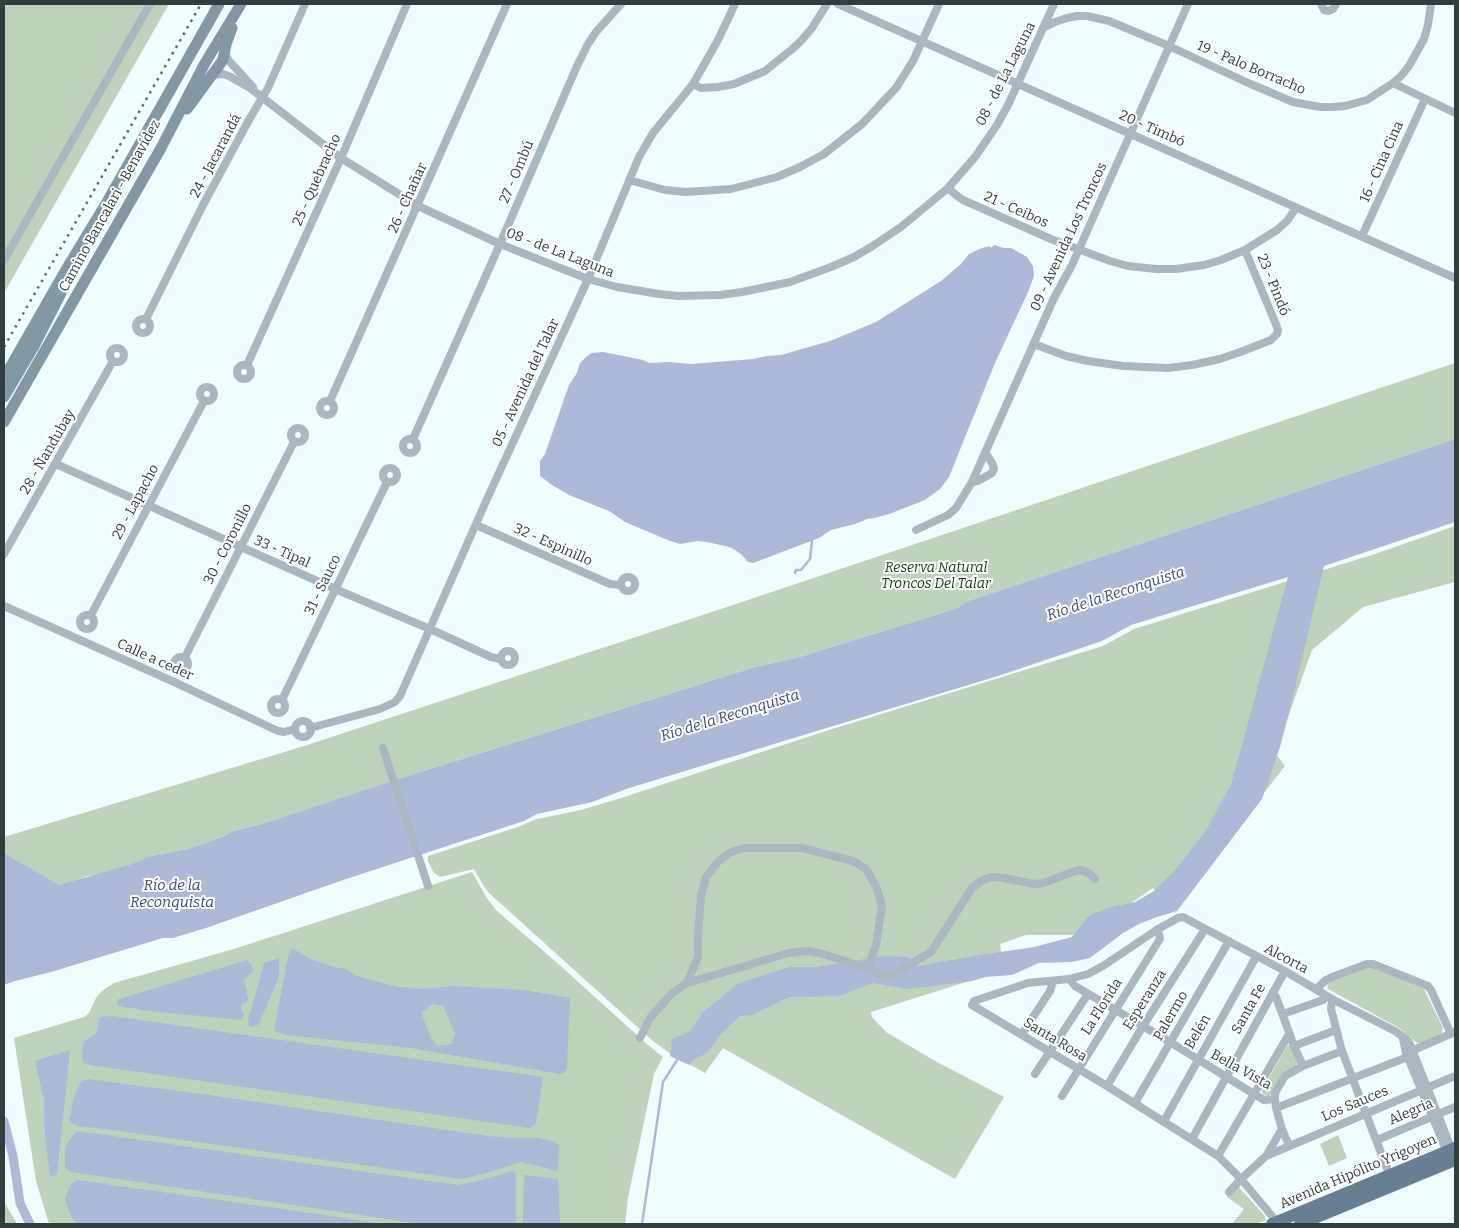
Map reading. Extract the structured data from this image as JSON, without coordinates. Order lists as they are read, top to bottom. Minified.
{"streets":{"main road":["Camino Bancalari - Benavídez","Avenida Hipólito Yrigoyen"],"street":["19 - Palo Borracho","08 - de La Laguna","20 - Timbó","24 - Jacarandá","16 - Cina Cina","27 - Ombú","25 - Quebracho","26 - Chañar","21 - Ceibos","09 - Avenida Los Troncos","23 - Pindó","05 - Avenida del Talar","28 - Ñandubay","29 - Lapacho","30 - Coronillo","32 - Espinillo","33 - Tipal","31 - Sauco","Calle a ceder","Alcorta","Esperanza","La Florida","Santa Fe","Palermo","Belén","Santa Rosa","Bella Vista","Los Sauces","Alegria"]},"crossings":[["19 - Palo Borracho","08 - de La Laguna"],["19 - Palo Borracho","09 - Avenida Los Troncos"],["08 - de La Laguna","20 - Timbó"],["08 - de La Laguna","24 - Jacarandá"],["08 - de La Laguna","27 - Ombú"],["08 - de La Laguna","25 - Quebracho"],["08 - de La Laguna","26 - Chañar"],["08 - de La Laguna","21 - Ceibos"],["08 - de La Laguna","05 - Avenida del Talar"],["20 - Timbó","16 - Cina Cina"],["20 - Timbó","21 - Ceibos"],["20 - Timbó","09 - Avenida Los Troncos"],["21 - Ceibos","09 - Avenida Los Troncos"],["21 - Ceibos","23 - Pindó"],["09 - Avenida Los Troncos","23 - Pindó"],["05 - Avenida del Talar","32 - Espinillo"],["05 - Avenida del Talar","33 - Tipal"],["05 - Avenida del Talar","Calle a ceder"],["28 - Ñandubay","33 - Tipal"],["29 - Lapacho","33 - Tipal"],["30 - Coronillo","33 - Tipal"],["33 - Tipal","31 - Sauco"],["Alcorta","Esperanza"],["Alcorta","La Florida"],["Alcorta","Santa Fe"],["Alcorta","Palermo"],["Alcorta","Belén"],["Alcorta","Santa Rosa"],["Alcorta","Bella Vista"],["Alcorta","Los Sauces"],["Alcorta","Alegria"],["Alcorta","Avenida Hipólito Yrigoyen"],["Esperanza","Santa Rosa"],["Esperanza","Bella Vista"],["La Florida","Santa Rosa"],["La Florida","Bella Vista"],["Santa Fe","Santa Rosa"],["Santa Fe","Bella Vista"],["Palermo","Santa Rosa"],["Palermo","Bella Vista"],["Belén","Santa Rosa"],["Belén","Bella Vista"],["Santa Rosa","Bella Vista"],["Santa Rosa","Los Sauces"],["Santa Rosa","Avenida Hipólito Yrigoyen"]],"water":["Río de la Reconquista"],"parks":["Reserva Natural Troncos Del Talar"]}
